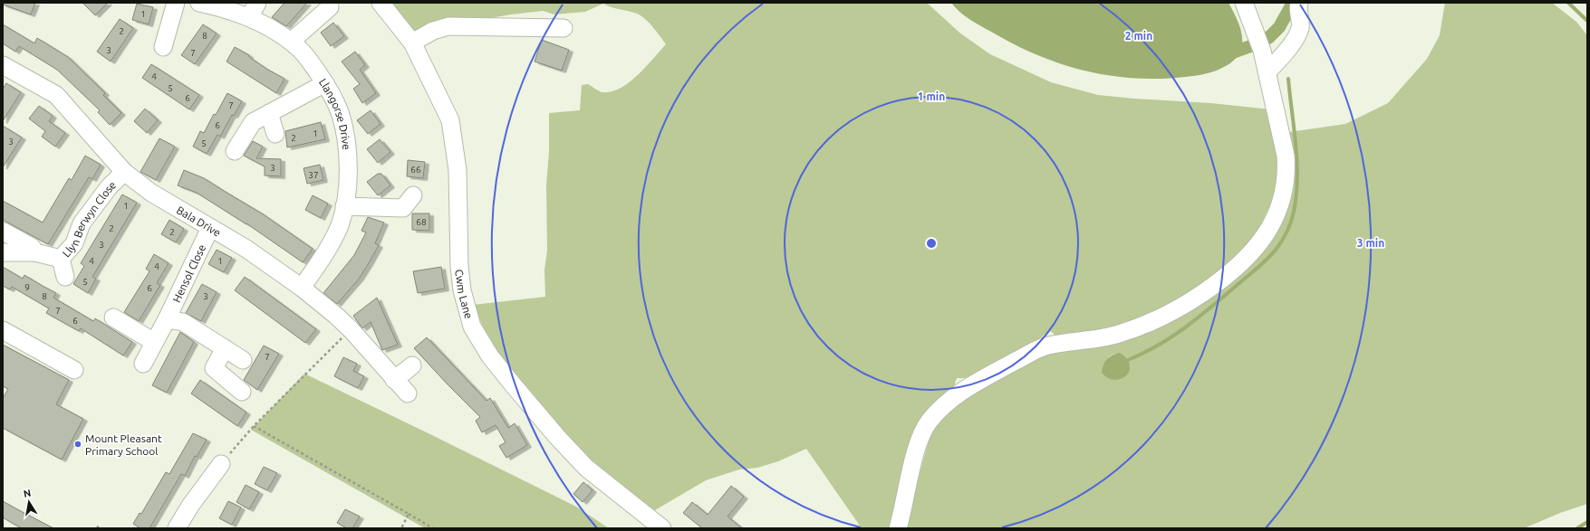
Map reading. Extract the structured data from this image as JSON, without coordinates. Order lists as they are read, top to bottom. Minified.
{"streets":{"street":["Llangorse Drive","Llyn Berwyn Close","Bala Drive","Hensol Close","Cwm Lane"]},"crossings":[["Llangorse Drive","Bala Drive"],["Llyn Berwyn Close","Bala Drive"],["Bala Drive","Hensol Close"]],"places":["Mount Pleasant Primary School"],"house_numbers":["1","2","8","3","7","4","5","6","7","6","1","2","3","5","3","66","37","1","68","2","2","3","4","1","4","5","9","6","8","3","7","6","7"],"north":"top","rings":["2 min","1 min","3 min"]}
